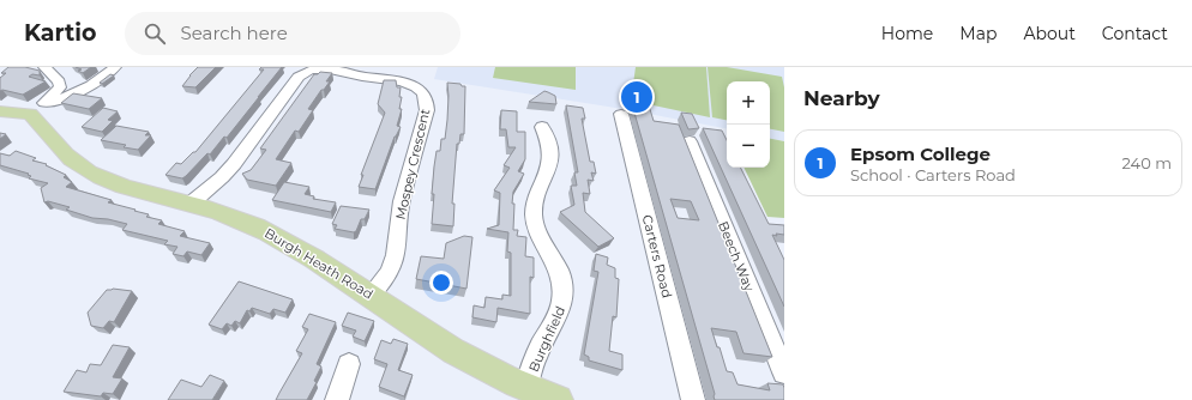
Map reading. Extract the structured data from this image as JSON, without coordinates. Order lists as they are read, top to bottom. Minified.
{"streets":{"main road":["Burgh Heath Road"],"street":["Mospey Crescent","Carters Road","Beech Way","Burghfield"]},"crossings":[["Mospey Crescent","Burgh Heath Road"],["Burgh Heath Road","Burghfield"]],"page":{"header":"Kartio","search":"Search here","nav":["Home","Map","About","Contact"],"heading":"Nearby","pins":"1","map_buttons":["+","−"],"list":[{"mark":"1","name":"Epsom College","note":"School · Carters Road","value":"240 m"}]}}
